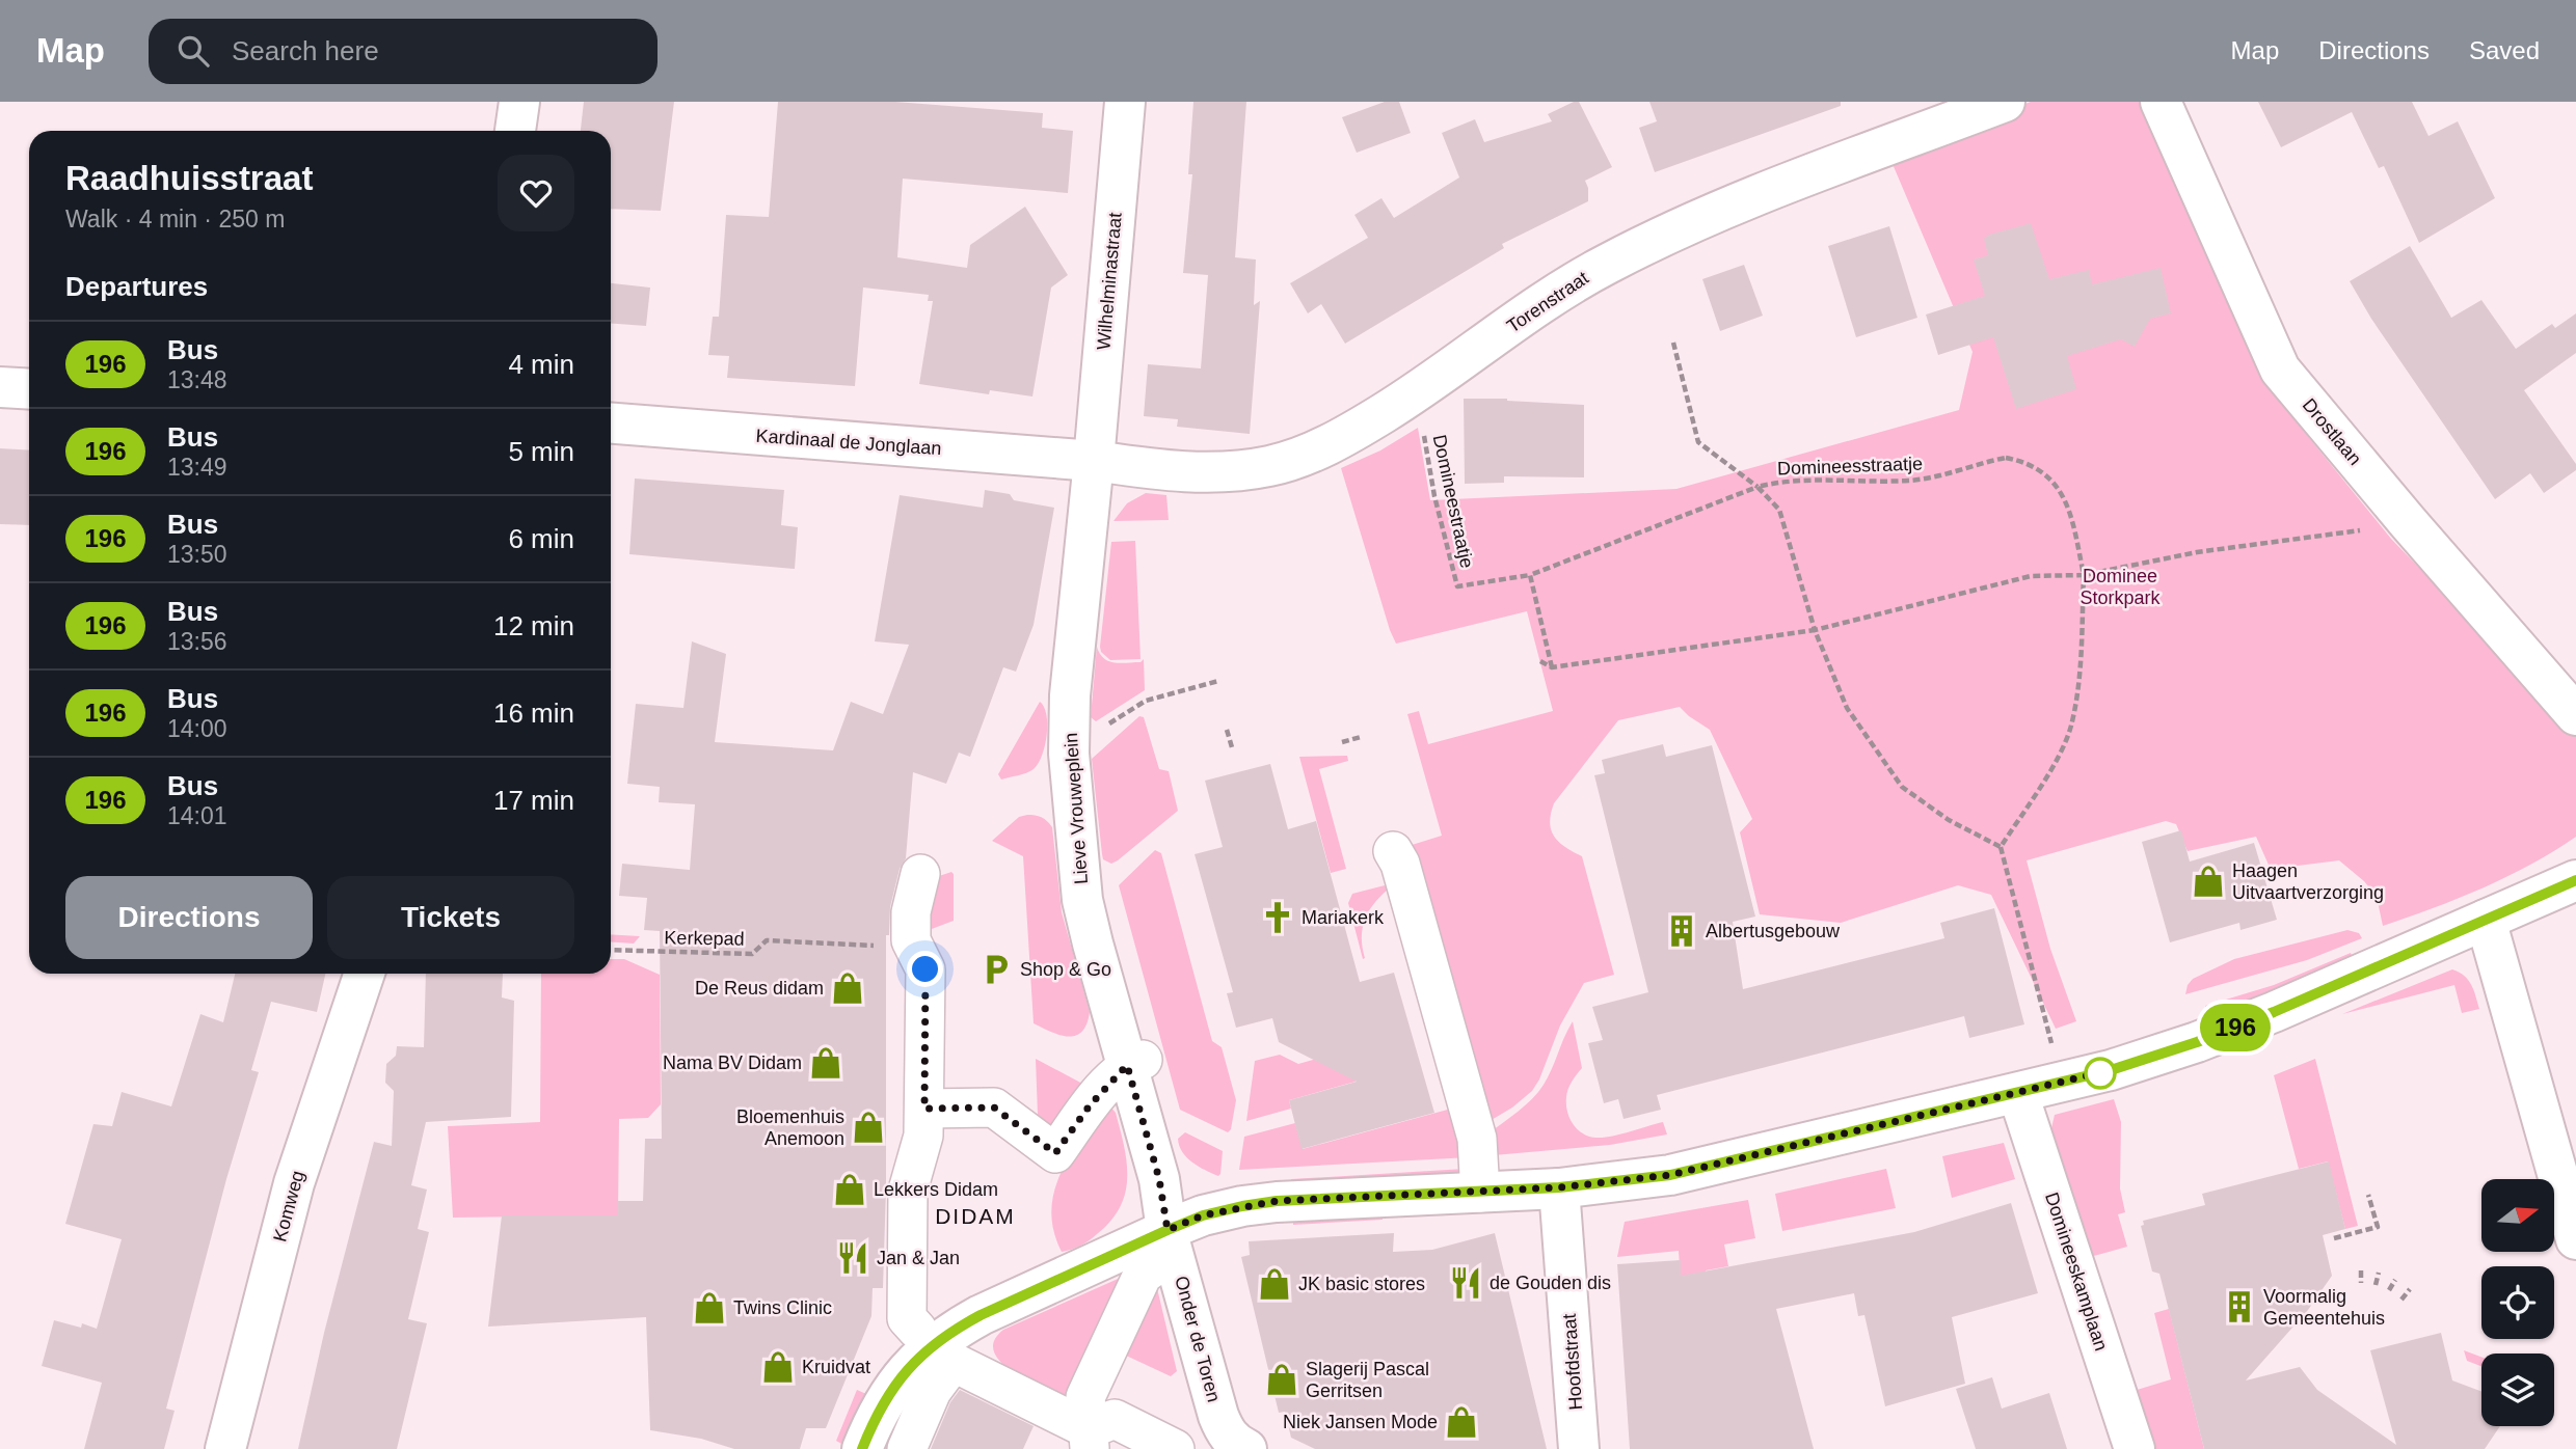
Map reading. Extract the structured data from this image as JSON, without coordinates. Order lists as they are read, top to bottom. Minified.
{"streets":{"street":["Wilhelminastraat","Torenstraat","Drostlaan","Kardinaal de Jonglaan","Lieve Vrouweplein","Komweg","Domineeskamplaan","Onder de Toren","Hoofdstraat"],"path":["Domineesstraatje","Domineestraatje","Kerkepad"]},"crossings":[["Wilhelminastraat","Torenstraat"],["Wilhelminastraat","Kardinaal de Jonglaan"],["Wilhelminastraat","Lieve Vrouweplein"],["Torenstraat","Kardinaal de Jonglaan"],["Torenstraat","Domineestraatje"],["Torenstraat","Lieve Vrouweplein"],["Kardinaal de Jonglaan","Lieve Vrouweplein"],["Domineesstraatje","Domineestraatje"],["Lieve Vrouweplein","Onder de Toren"]],"districts":["DIDAM"],"parks":["Dominee Storkpark"],"places":{"shop":["Haagen Uitvaartverzorging","De Reus didam","Nama BV Didam","Bloemenhuis Anemoon","Lekkers Didam","JK basic stores","Twins Clinic","Kruidvat","Slagerij Pascal Gerritsen","Niek Jansen Mode"],"church":["Mariakerk"],"building":["Albertusgebouw","Voormalig Gemeentehuis"],"parking":["Shop & Go"],"restaurant":["Jan & Jan","de Gouden dis"]},"lines":["bus line 196"],"north":"right","page":{"header":"Map","search":"Search here","nav":["Map","Directions","Saved"],"on_map":"196","heading":[["Raadhuisstraat","Walk · 4 min · 250 m"],"Departures"],"list":[{"mark":"196","name":"Bus","note":"13:48","value":"4 min"},{"mark":"196","name":"Bus","note":"13:49","value":"5 min"},{"mark":"196","name":"Bus","note":"13:50","value":"6 min"},{"mark":"196","name":"Bus","note":"13:56","value":"12 min"},{"mark":"196","name":"Bus","note":"14:00","value":"16 min"},{"mark":"196","name":"Bus","note":"14:01","value":"17 min"}],"buttons":["Directions","Tickets"]}}
